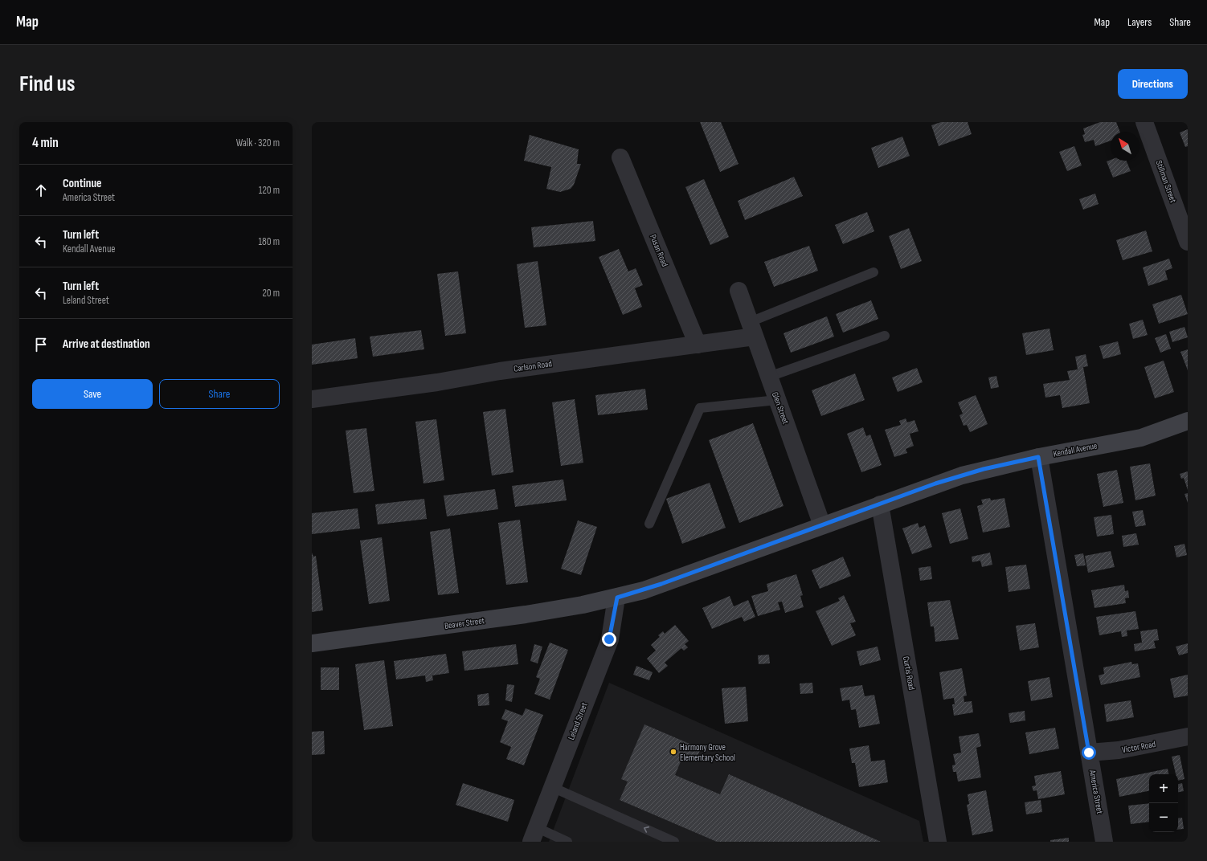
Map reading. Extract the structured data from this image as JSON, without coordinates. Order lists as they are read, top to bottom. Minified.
{"streets":{"main road":["Kendall Avenue","Beaver Street"],"street":["Stillman Street","Pusan Road","Carlson Road","Glen Street","Curtis Road","Leland Street","Victor Road","America Street"]},"crossings":[["Pusan Road","Carlson Road"],["Carlson Road","Glen Street"],["Glen Street","Kendall Avenue"],["Kendall Avenue","Beaver Street"],["Kendall Avenue","Curtis Road"],["Kendall Avenue","Leland Street"],["Kendall Avenue","America Street"],["Beaver Street","Leland Street"],["Victor Road","America Street"]],"places":["Harmony Grove Elementary School"],"north":"top left","page":{"header":"Map","nav":["Map","Layers","Share"],"buttons":["Directions",["Save","Share"]],"title":"Find us","heading":["4 min","Walk · 320 m"],"list":[["Continue","America Street","120 m"],["Turn left","Kendall Avenue","180 m"],["Turn left","Leland Street","20 m"],"Arrive at destination"],"map_buttons":["+","−"]}}
